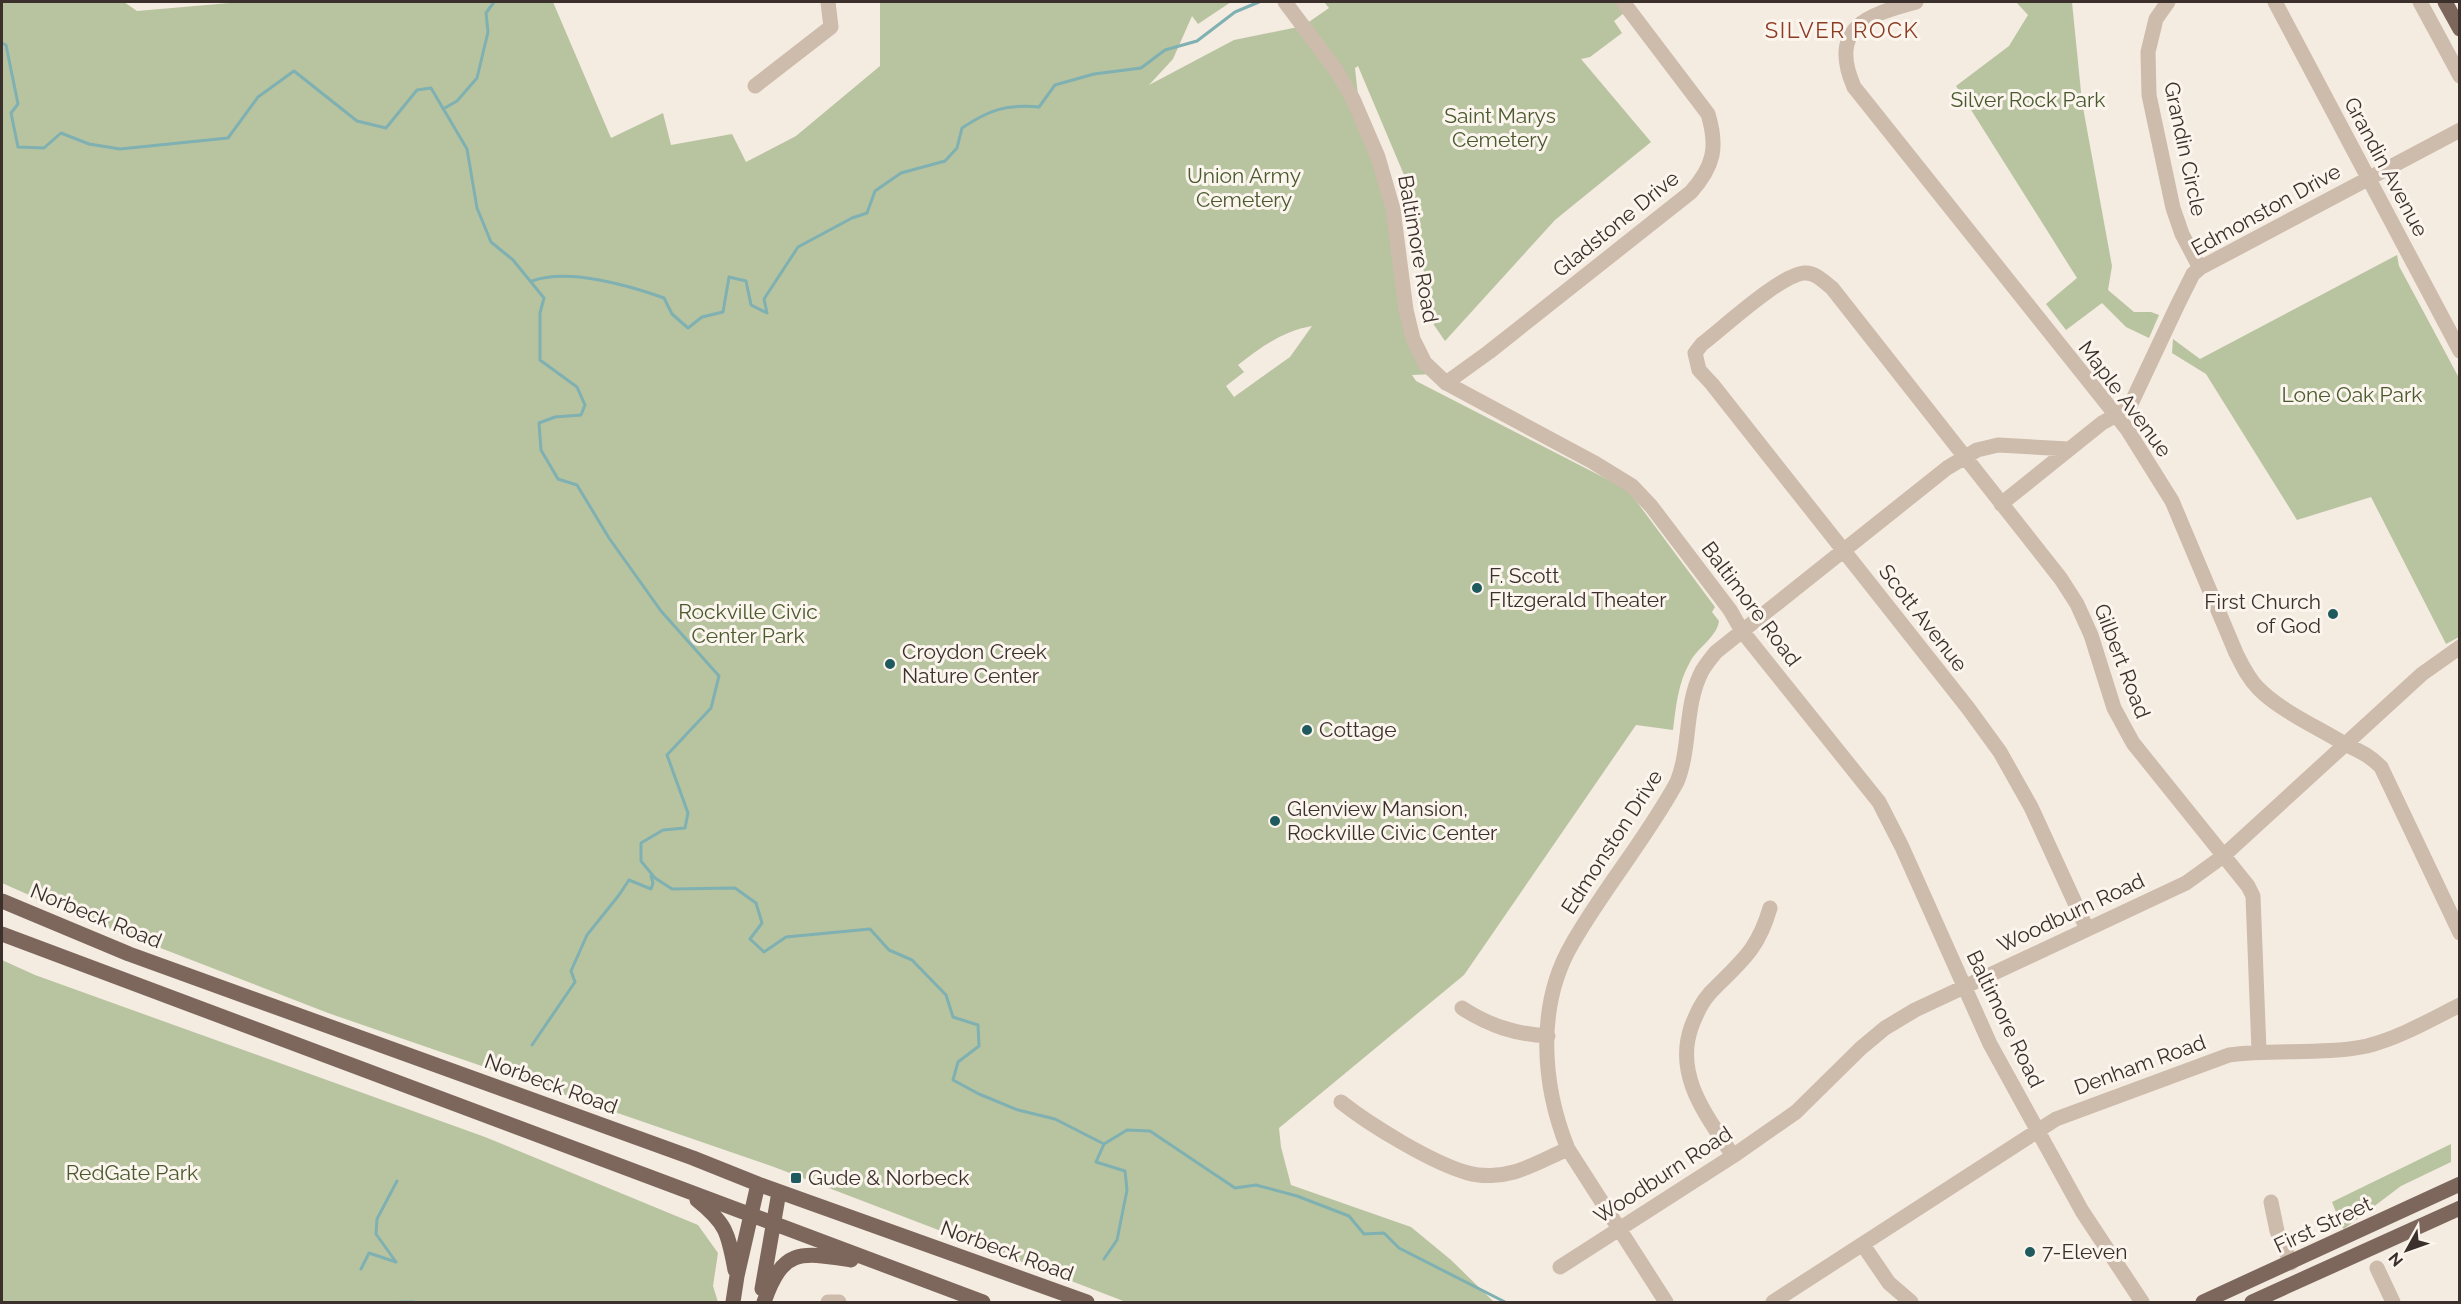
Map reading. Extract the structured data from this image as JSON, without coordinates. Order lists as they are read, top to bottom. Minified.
{"streets":{"main road":["Norbeck Road","First Street"],"street":["Grandin Circle","Grandin Avenue","Edmonston Drive","Gladstone Drive","Baltimore Road","Maple Avenue","Scott Avenue","Gilbert Road","Woodburn Road","Denham Road"]},"crossings":[["Grandin Circle","Edmonston Drive"],["Grandin Avenue","Edmonston Drive"],["Edmonston Drive","Baltimore Road"],["Edmonston Drive","Maple Avenue"],["Edmonston Drive","Scott Avenue"],["Edmonston Drive","Gilbert Road"],["Edmonston Drive","Woodburn Road"],["Gladstone Drive","Baltimore Road"],["Baltimore Road","Woodburn Road"],["Baltimore Road","Denham Road"],["Maple Avenue","Woodburn Road"],["Scott Avenue","Gilbert Road"],["Scott Avenue","Woodburn Road"],["Gilbert Road","Woodburn Road"],["Gilbert Road","Denham Road"]],"districts":["SILVER ROCK"],"parks":["Silver Rock Park","Saint Marys Cemetery","Union Army Cemetery","Lone Oak Park","Rockville Civic Center Park","RedGate Park"],"places":{"other":["F. Scott FItzgerald Theater","First Church of God","Croydon Creek Nature Center","Cottage","Glenview Mansion, Rockville Civic Center","7-Eleven"],"transit":["Gude & Norbeck"]},"north":"bottom left"}
